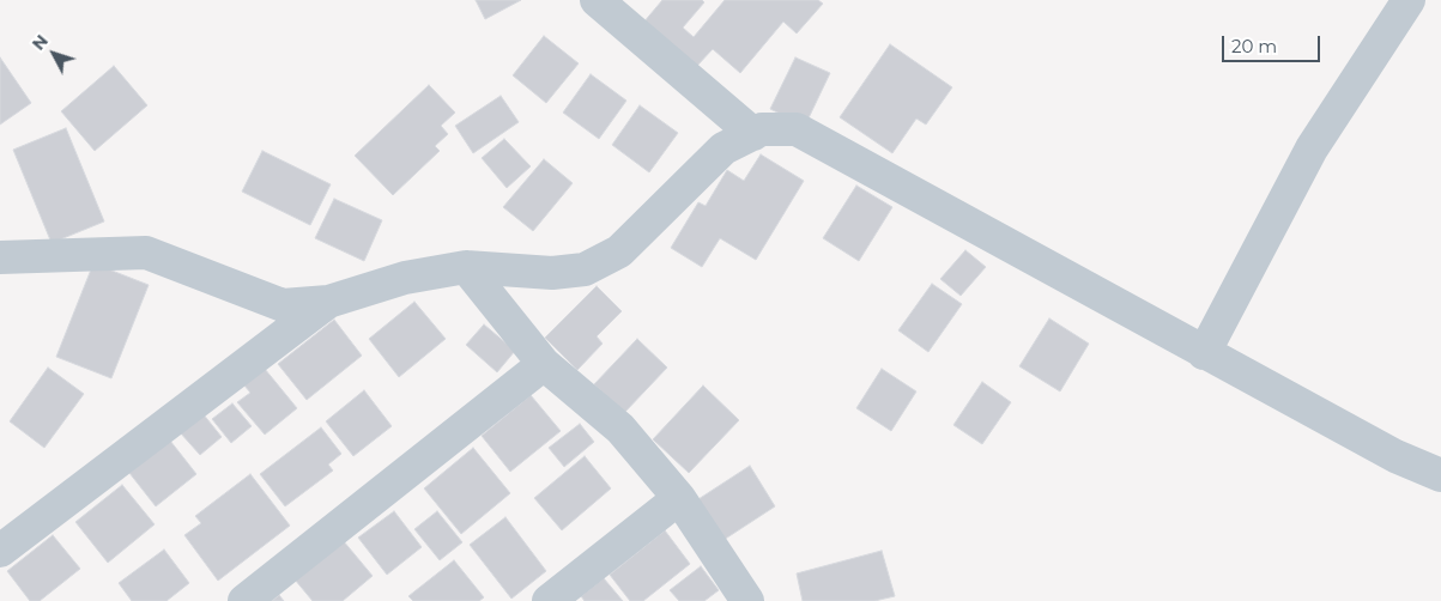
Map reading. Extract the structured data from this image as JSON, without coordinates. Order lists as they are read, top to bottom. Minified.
{"scale_bar":"20 m","north":"top left"}
